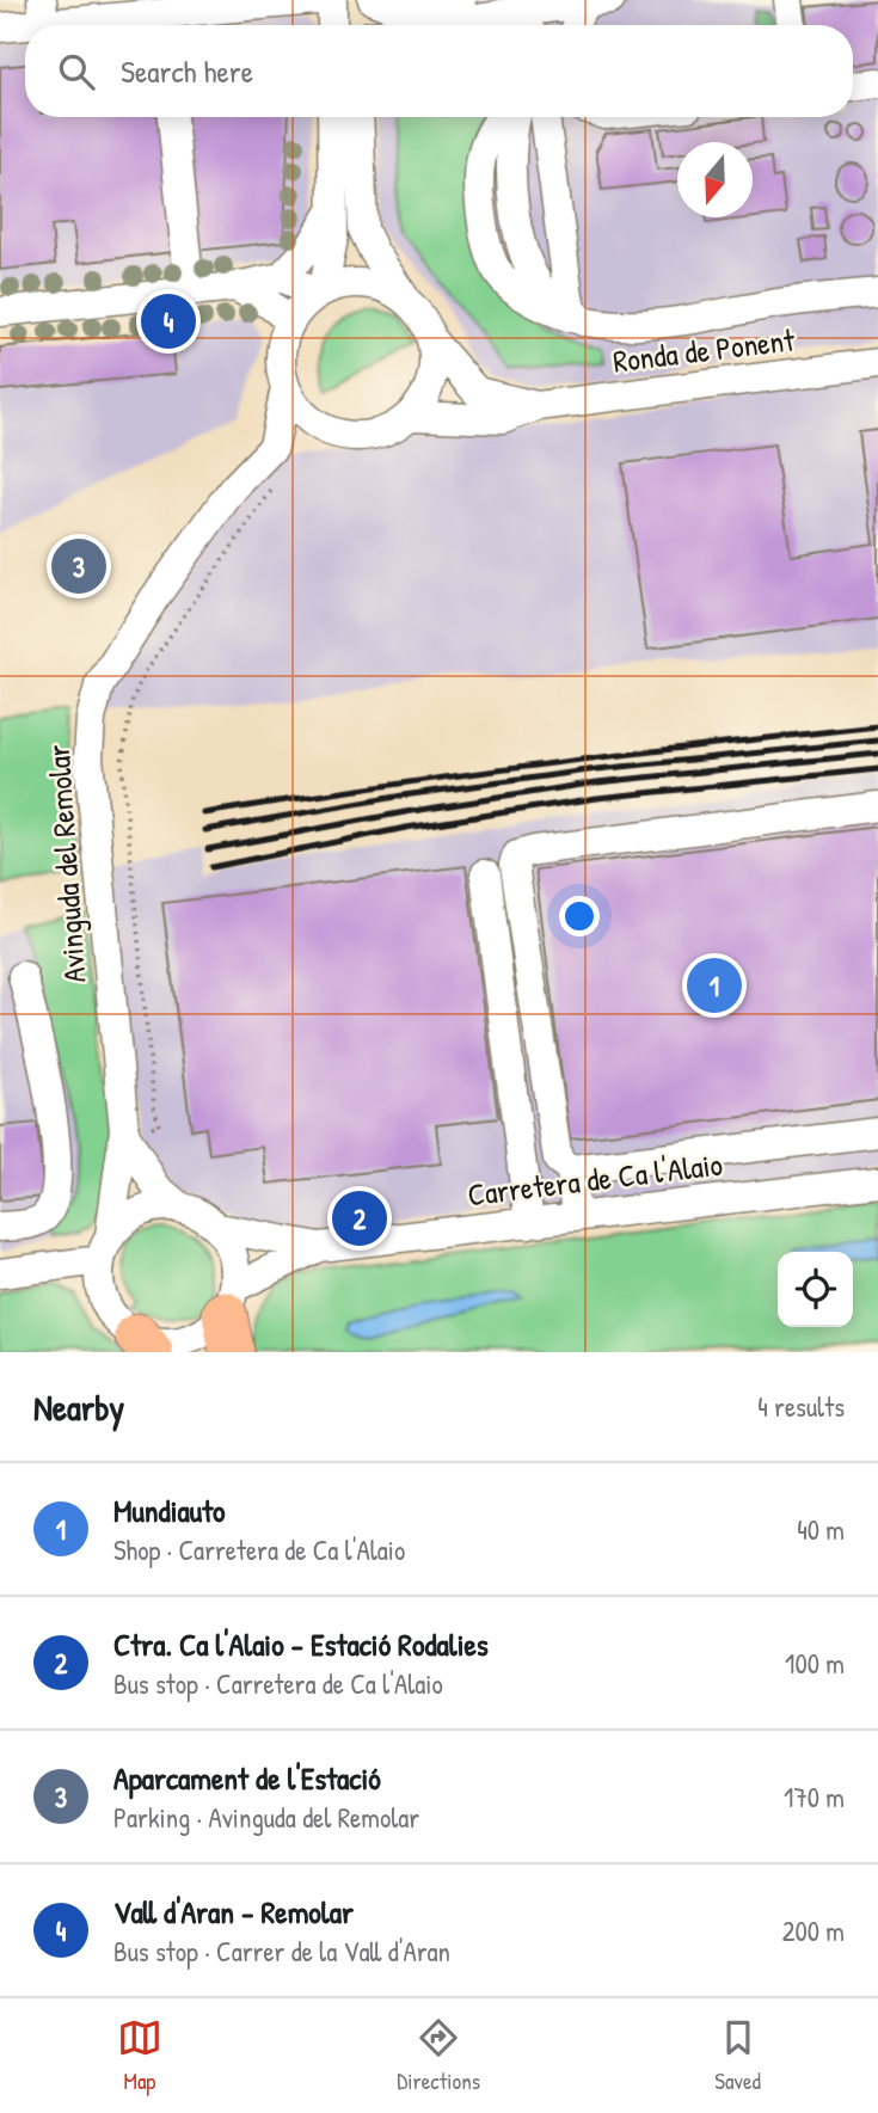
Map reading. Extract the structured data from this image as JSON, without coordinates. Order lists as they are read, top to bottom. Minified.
{"streets":{"street":["Ronda de Ponent","Avinguda del Remolar","Carretera de Ca l'Alaio"]},"crossings":[["Avinguda del Remolar","Carretera de Ca l'Alaio"]],"north":"bottom","page":{"search":"Search here","pins":["4","3","1","2"],"heading":["Nearby","4 results"],"list":[{"mark":"1","name":"Mundiauto","note":"Shop · Carretera de Ca l'Alaio","value":"40 m"},{"mark":"2","name":"Ctra. Ca l'Alaio - Estació Rodalies","note":"Bus stop · Carretera de Ca l'Alaio","value":"100 m"},{"mark":"3","name":"Aparcament de l'Estació","note":"Parking · Avinguda del Remolar","value":"170 m"},{"mark":"4","name":"Vall d'Aran - Remolar","note":"Bus stop · Carrer de la Vall d'Aran","value":"200 m"}],"nav":["Map","Directions","Saved"]}}
